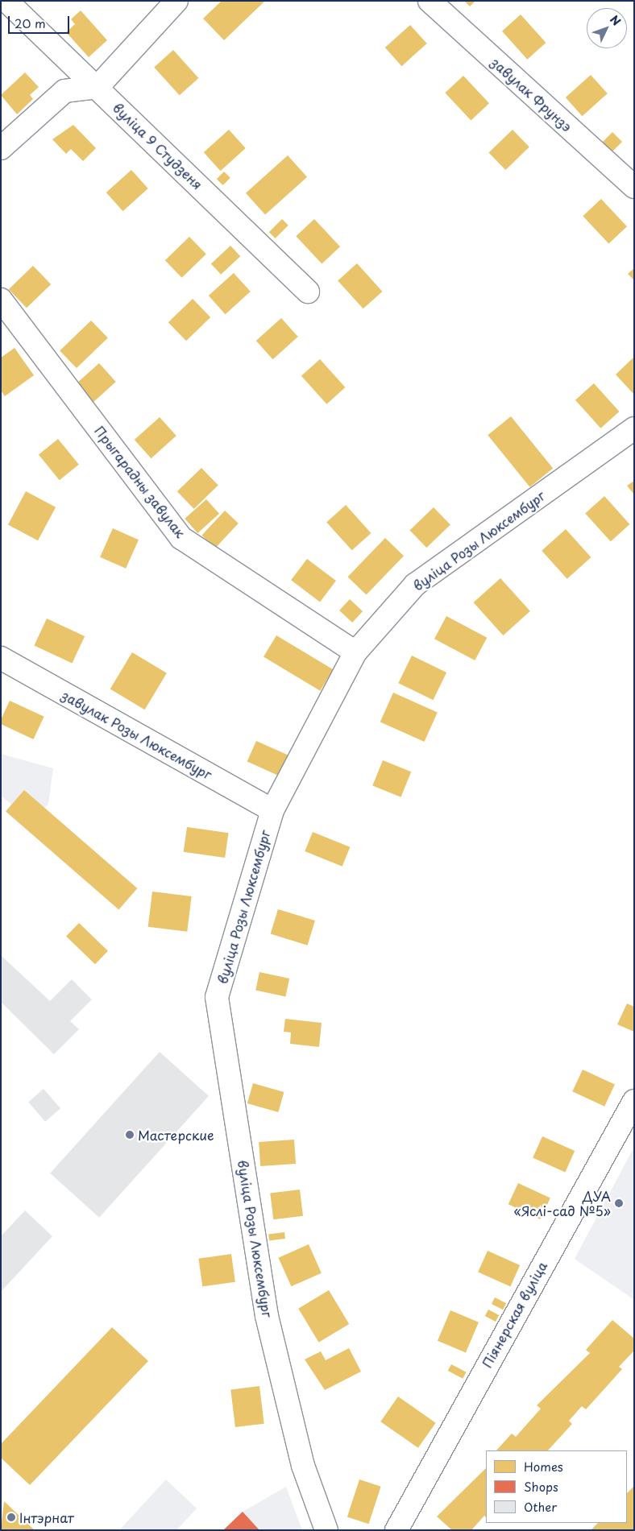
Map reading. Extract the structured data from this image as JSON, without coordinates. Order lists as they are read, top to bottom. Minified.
{"streets":{"street":["завулак Фрунзэ","вуліца 9 Студзеня","Прыгарадны завулак","вуліца Розы Люксембург","завулак Розы Люксембург","Піянерская вуліца"]},"crossings":[["Прыгарадны завулак","вуліца Розы Люксембург"],["вуліца Розы Люксембург","завулак Розы Люксембург"]],"places":["Мастерские","ДУА «Яслі-сад №5»","Інтэрнат"],"legend":["Homes","Shops","Other"],"scale_bar":"20 m","north":"top right"}
